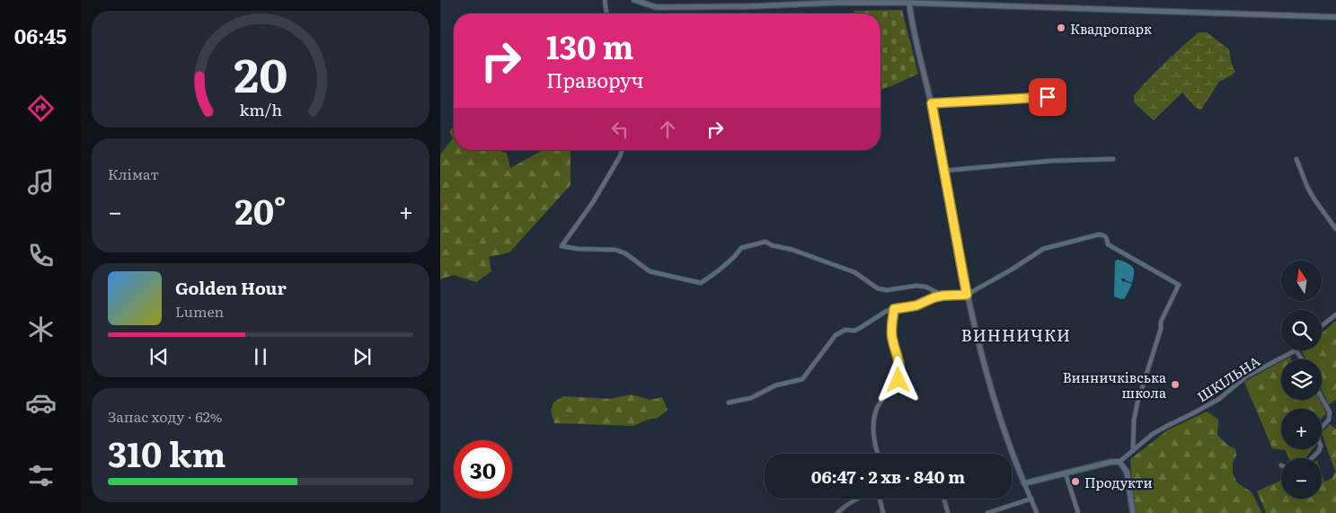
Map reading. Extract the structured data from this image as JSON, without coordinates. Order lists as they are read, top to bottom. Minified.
{"streets":{"street":["ШКІЛЬНА"]},"districts":["ВИННИЧКИ"],"places":["Квадропарк","Винничківська школа","Продукти"],"north":"top","page":{"tabs":"06:45","turn":["130 m","Праворуч"],"tile":["Клімат",["Запас ходу · 62%","310 km"]],"heat":["−","20°","+"],"map_buttons":["+","−"],"song":["Golden Hour","Lumen"],"limit":"30","trip":"06:47 · 2 хв · 840 m","gauge":["20","km/h"]}}
